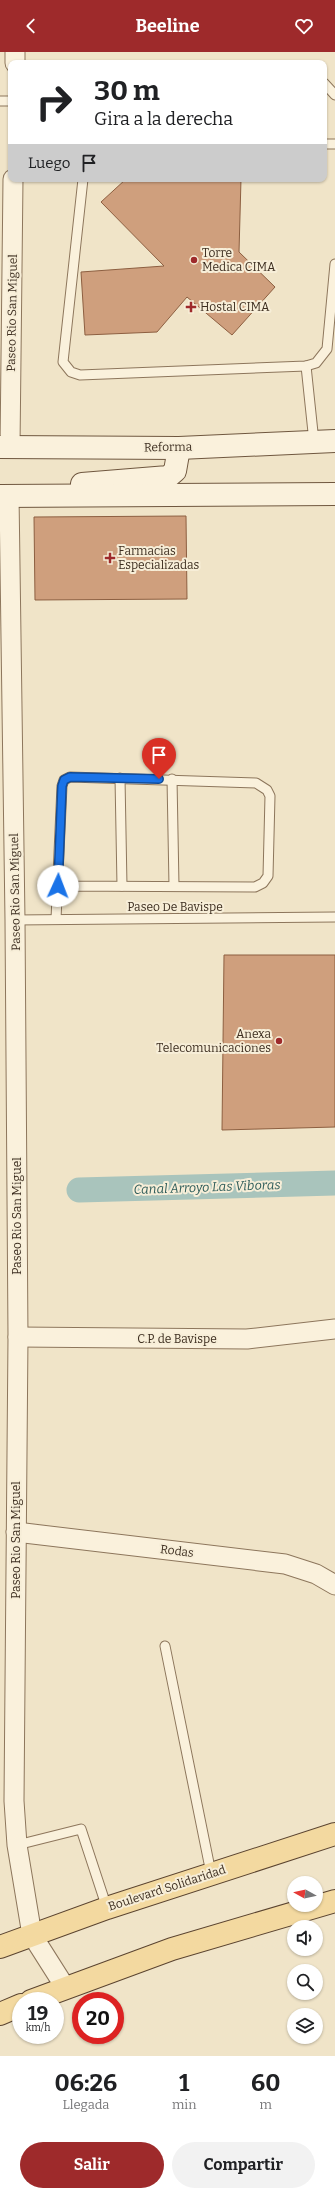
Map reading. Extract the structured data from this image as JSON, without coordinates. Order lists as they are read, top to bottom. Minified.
{"streets":{"main road":["Reforma","Boulevard Solidaridad"],"street":["Paseo Rio San Miguel","C.P. de Bavispe","Rodas"],"lane":["Paseo De Bavispe"]},"crossings":[["Paseo Rio San Miguel","Reforma"],["Paseo Rio San Miguel","Paseo De Bavispe"],["Paseo Rio San Miguel","C.P. de Bavispe"],["Paseo Rio San Miguel","Rodas"],["Paseo Rio San Miguel","Boulevard Solidaridad"]],"water":["Canal Arroyo Las Viboras"],"places":{"other":["Torre Medica CIMA","Anexa Telecomunicaciones"],"health":["Hostal CIMA","Farmacias Especializadas"]},"north":"left","page":{"header":"Beeline","turn":["30 m","Gira a la derecha"],"then":"Luego","speed":"19 km/h","limit":"20","eta":["06:26","Llegada","1","min","60","m"],"buttons":["Salir","Compartir"]}}
